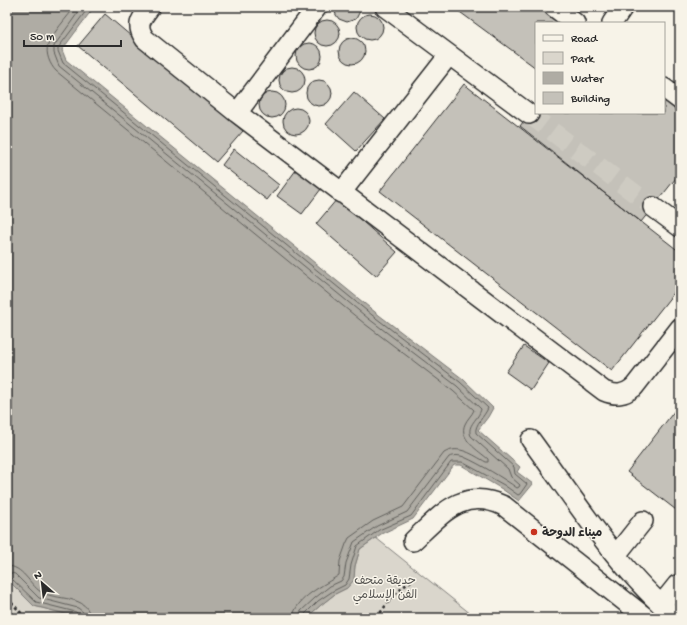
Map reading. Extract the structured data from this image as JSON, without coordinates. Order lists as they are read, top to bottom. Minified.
{"parks":["حديقة متحف الفن الإسلامي"],"places":["ميناء الدوحة"],"legend":["Road","Park","Water","Building"],"scale_bar":"50 m","north":"top left"}
